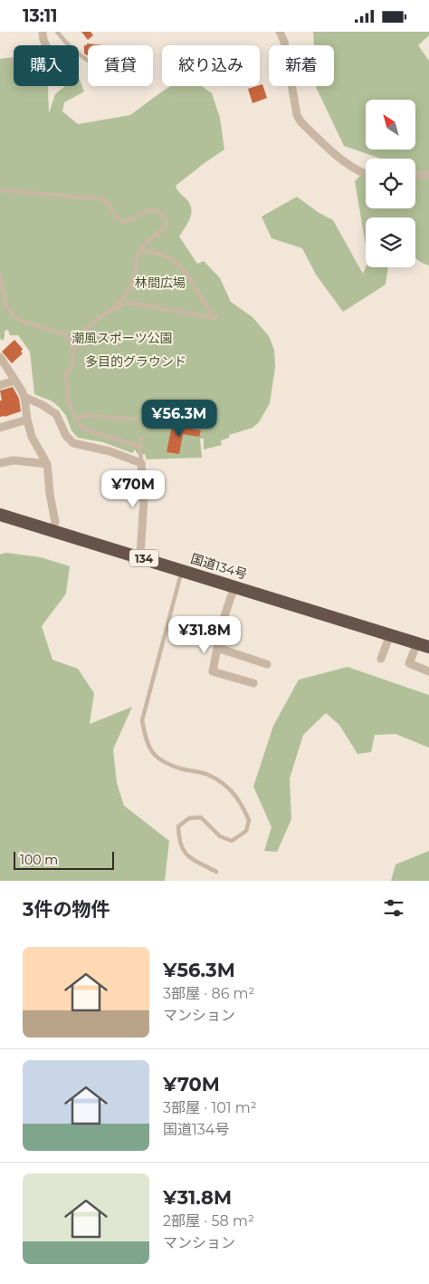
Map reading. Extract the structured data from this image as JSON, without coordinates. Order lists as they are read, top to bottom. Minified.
{"streets":{"highway":["134","国道134号"]},"parks":["林間広場","潮風スポーツ公園","多目的グラウンド"],"scale_bar":"100 m","north":"top left","page":{"status":"13:11","chip":["購入","賃貸","絞り込み","新着"],"price":["¥56.3M","¥70M","¥31.8M"],"scale":"100 m","heading":"3件の物件","list":[{"name":"¥56.3M","note":"3部屋 · 86 m² · マンション"},{"name":"¥70M","note":"3部屋 · 101 m² · 国道134号"},{"name":"¥31.8M","note":"2部屋 · 58 m² · マンション"}]}}
